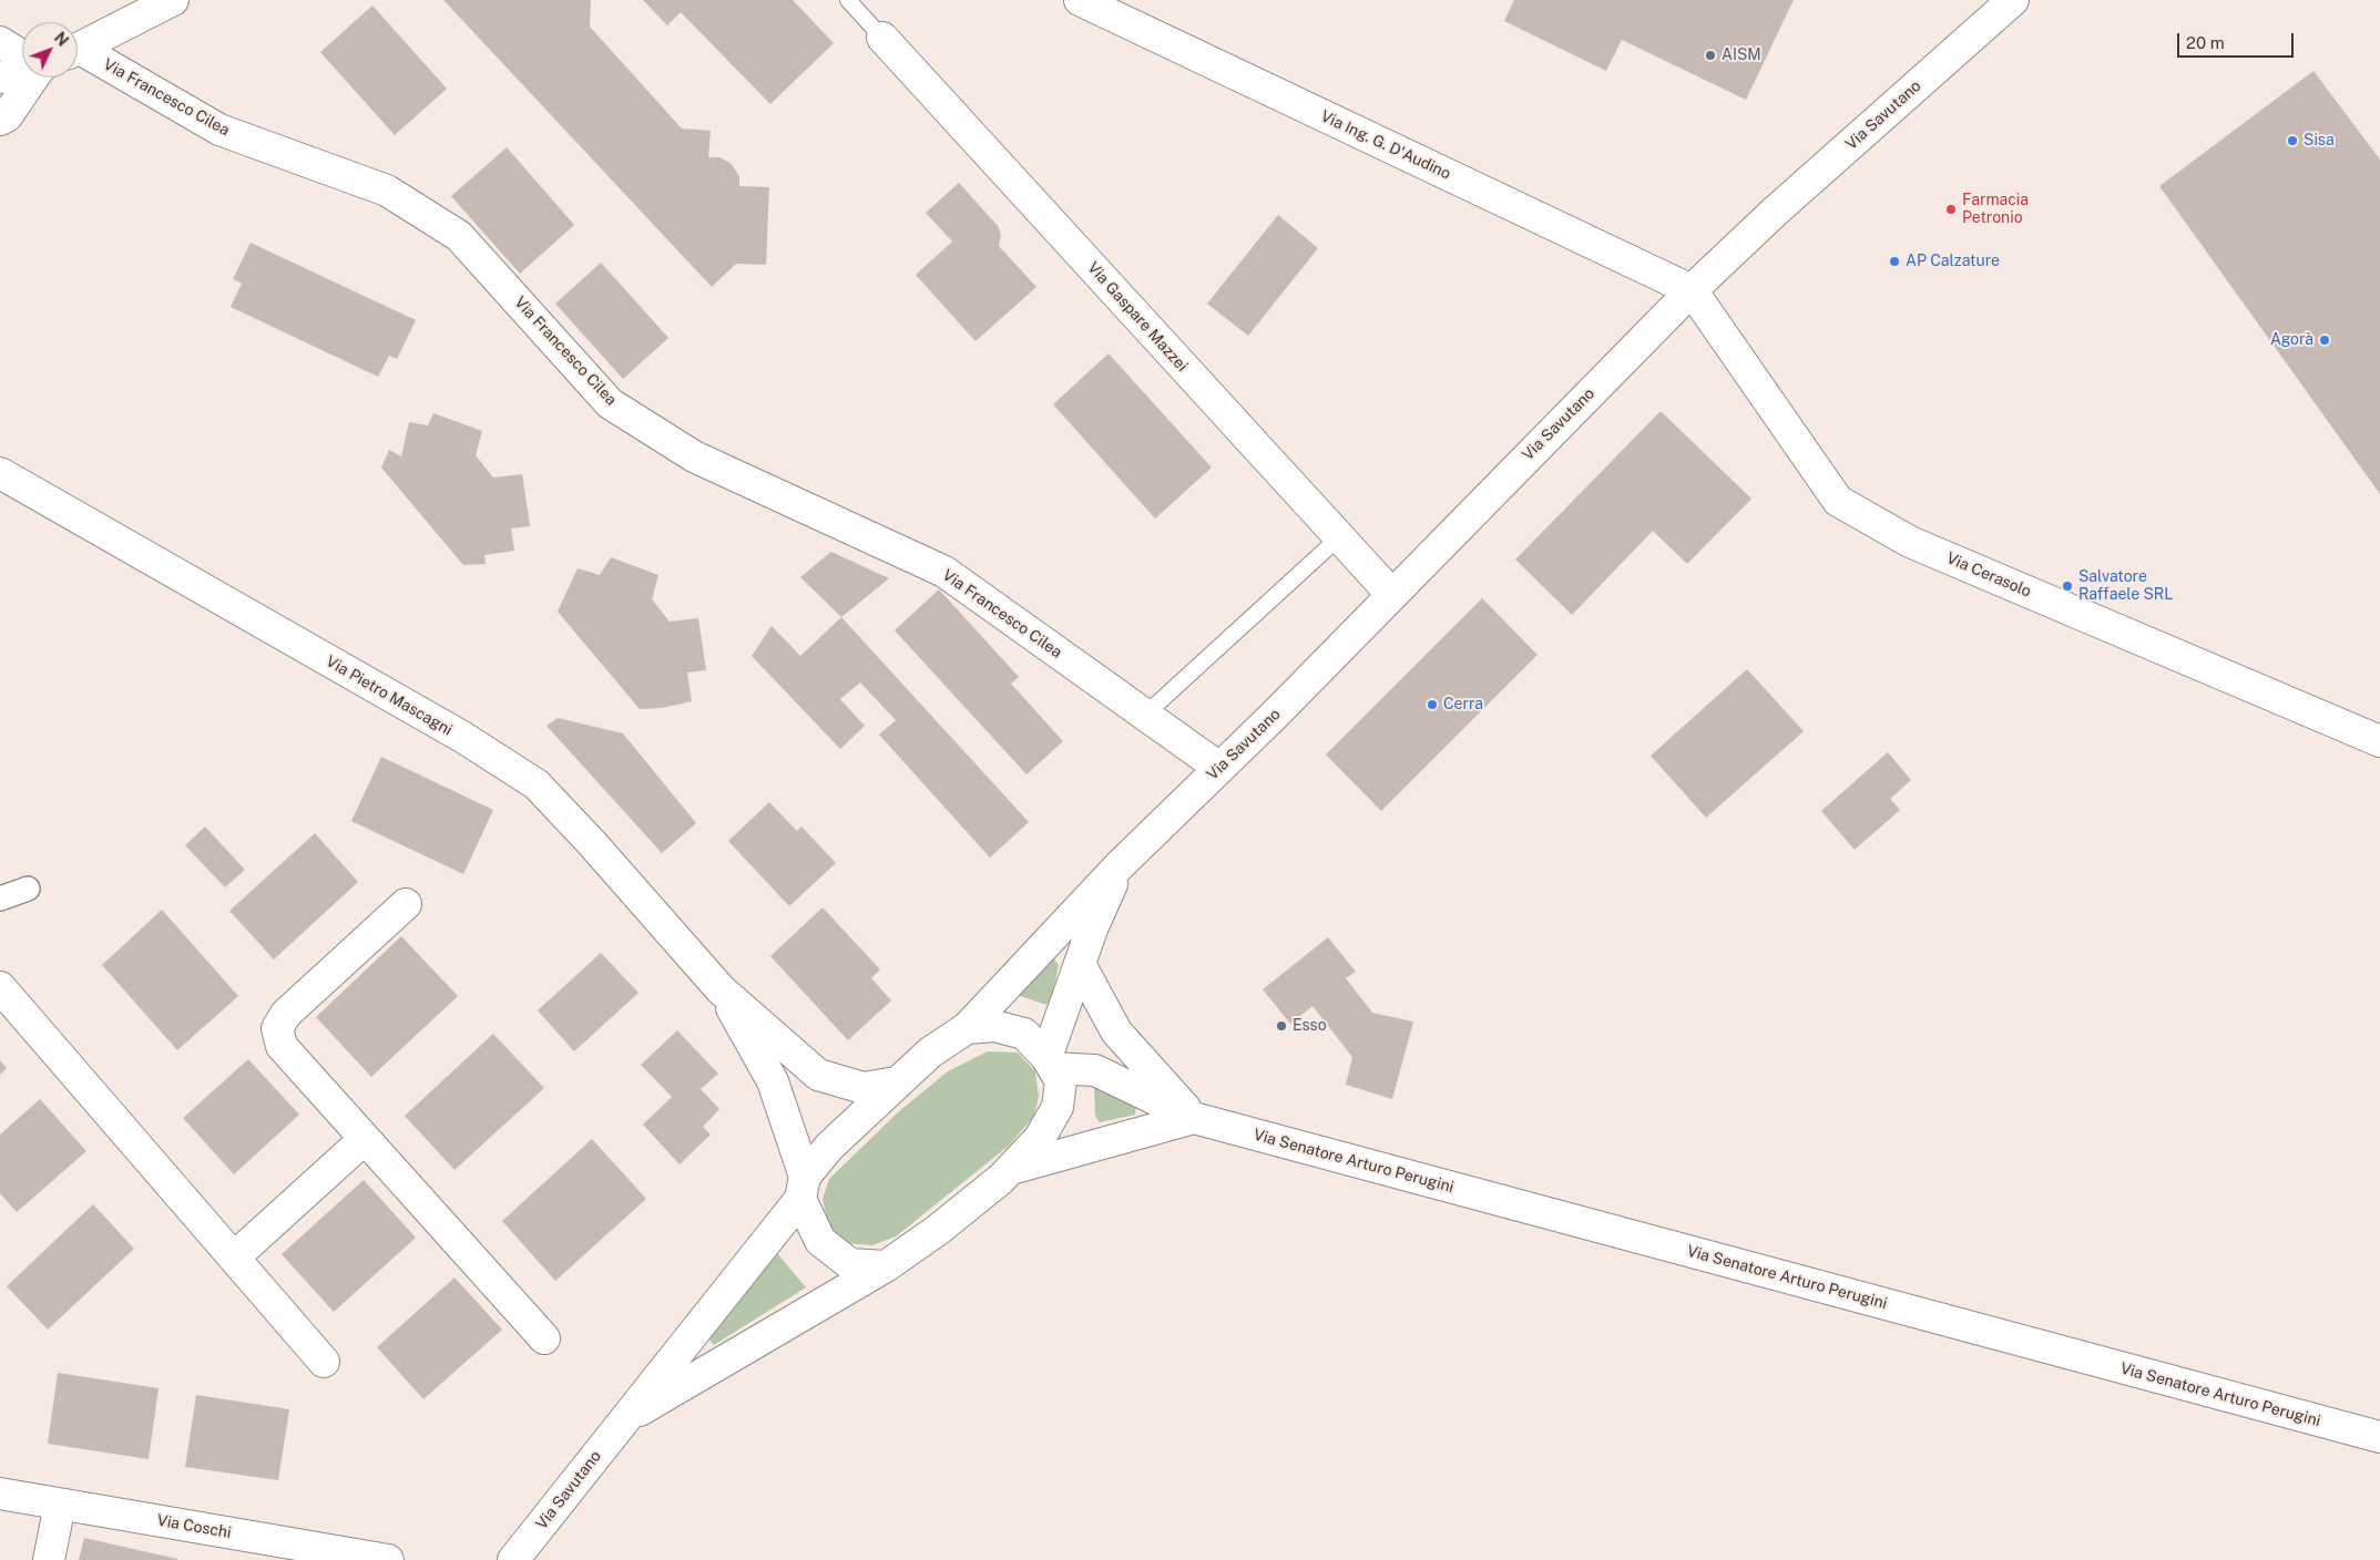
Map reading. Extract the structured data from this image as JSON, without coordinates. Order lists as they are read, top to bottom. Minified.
{"streets":{"street":["Via Francesco Cilea","Via Savutano","Via Ing. G. D'Audino","Via Gaspare Mazzei","Via Cerasolo","Via Pietro Mascagni","Via Senatore Arturo Perugini","Via Coschi"]},"crossings":[["Via Francesco Cilea","Via Savutano"],["Via Savutano","Via Ing. G. D'Audino"],["Via Savutano","Via Gaspare Mazzei"],["Via Savutano","Via Cerasolo"],["Via Ing. G. D'Audino","Via Cerasolo"]],"places":["AISM","Sisa","Farmacia Petronio","AP Calzature","Agorà","Salvatore Raffaele SRL","Cerra","Esso"],"scale_bar":"20 m","north":"top right"}
